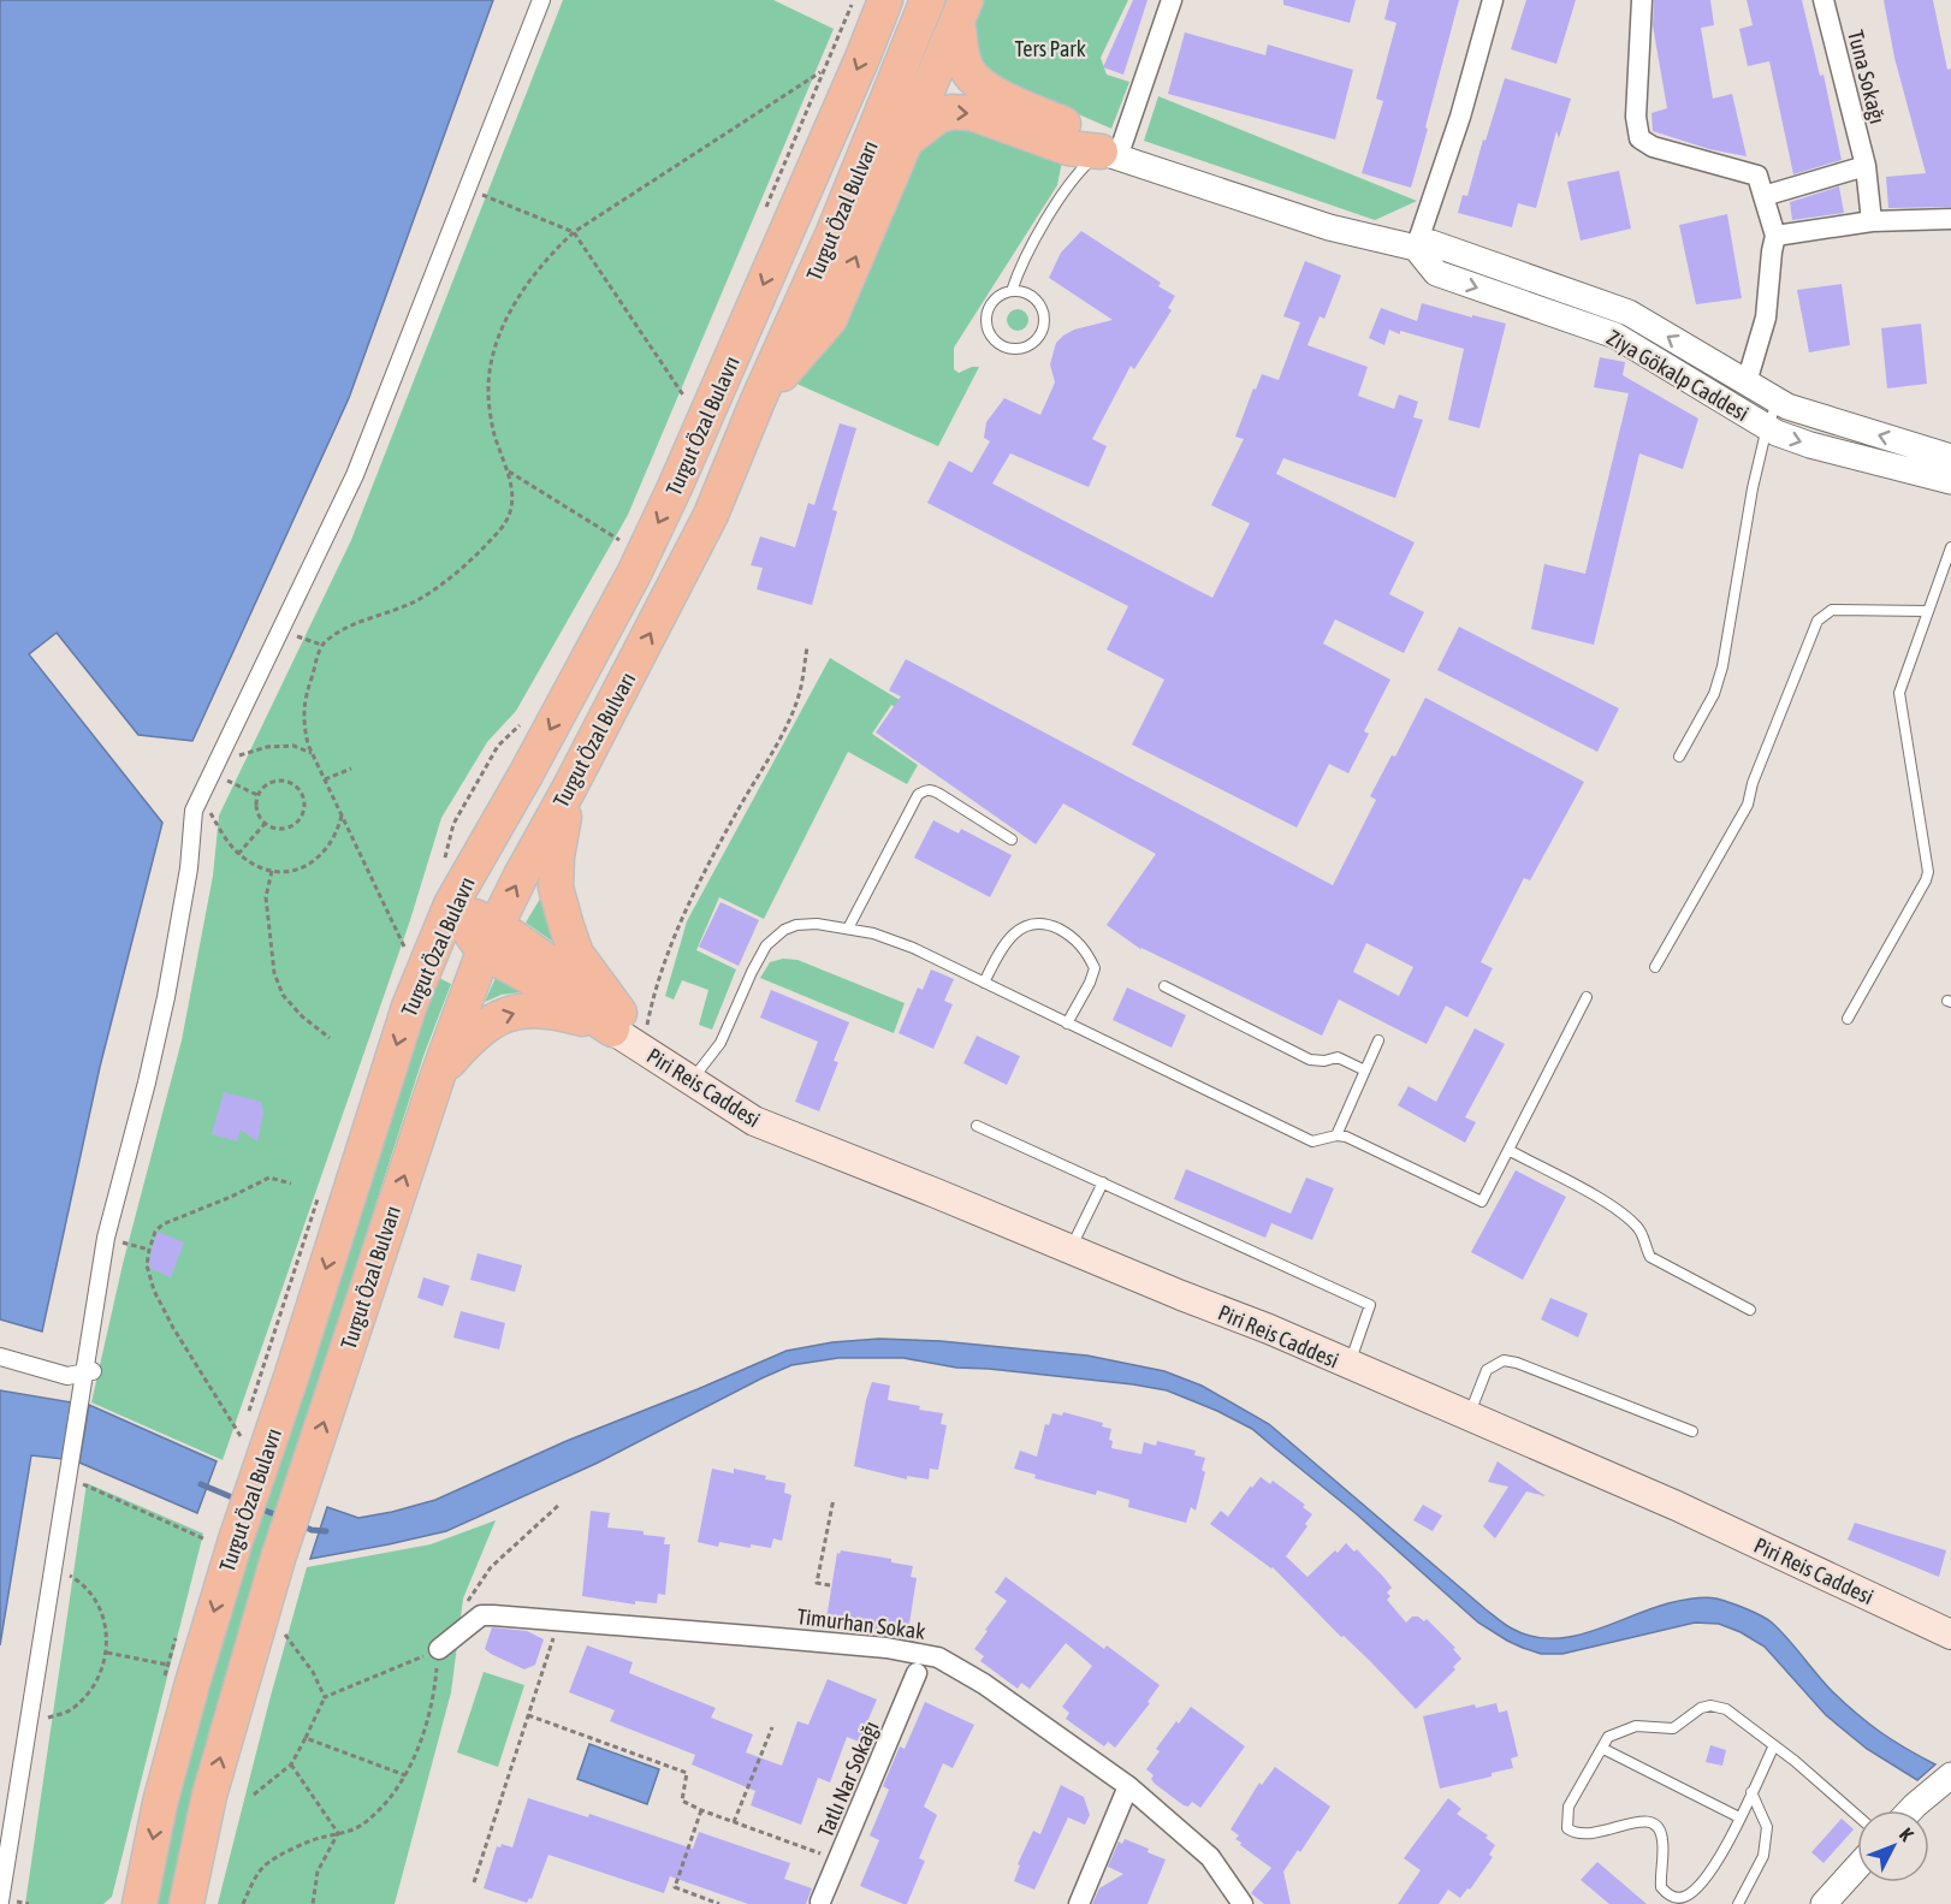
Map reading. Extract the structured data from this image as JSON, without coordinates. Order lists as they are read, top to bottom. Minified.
{"streets":{"highway":["Turgut Özal Bulvarı","Turgut Özal Bulavrı"],"main road":["Piri Reis Caddesi"],"street":["Tuna Sokağı","Ziya Gökalp Caddesi","Timurhan Sokak","Tatlı Nar Sokağı"]},"one_way":["Turgut Özal Bulvarı","Turgut Özal Bulavrı"],"parks":["Ters Park"],"north":"top right"}
